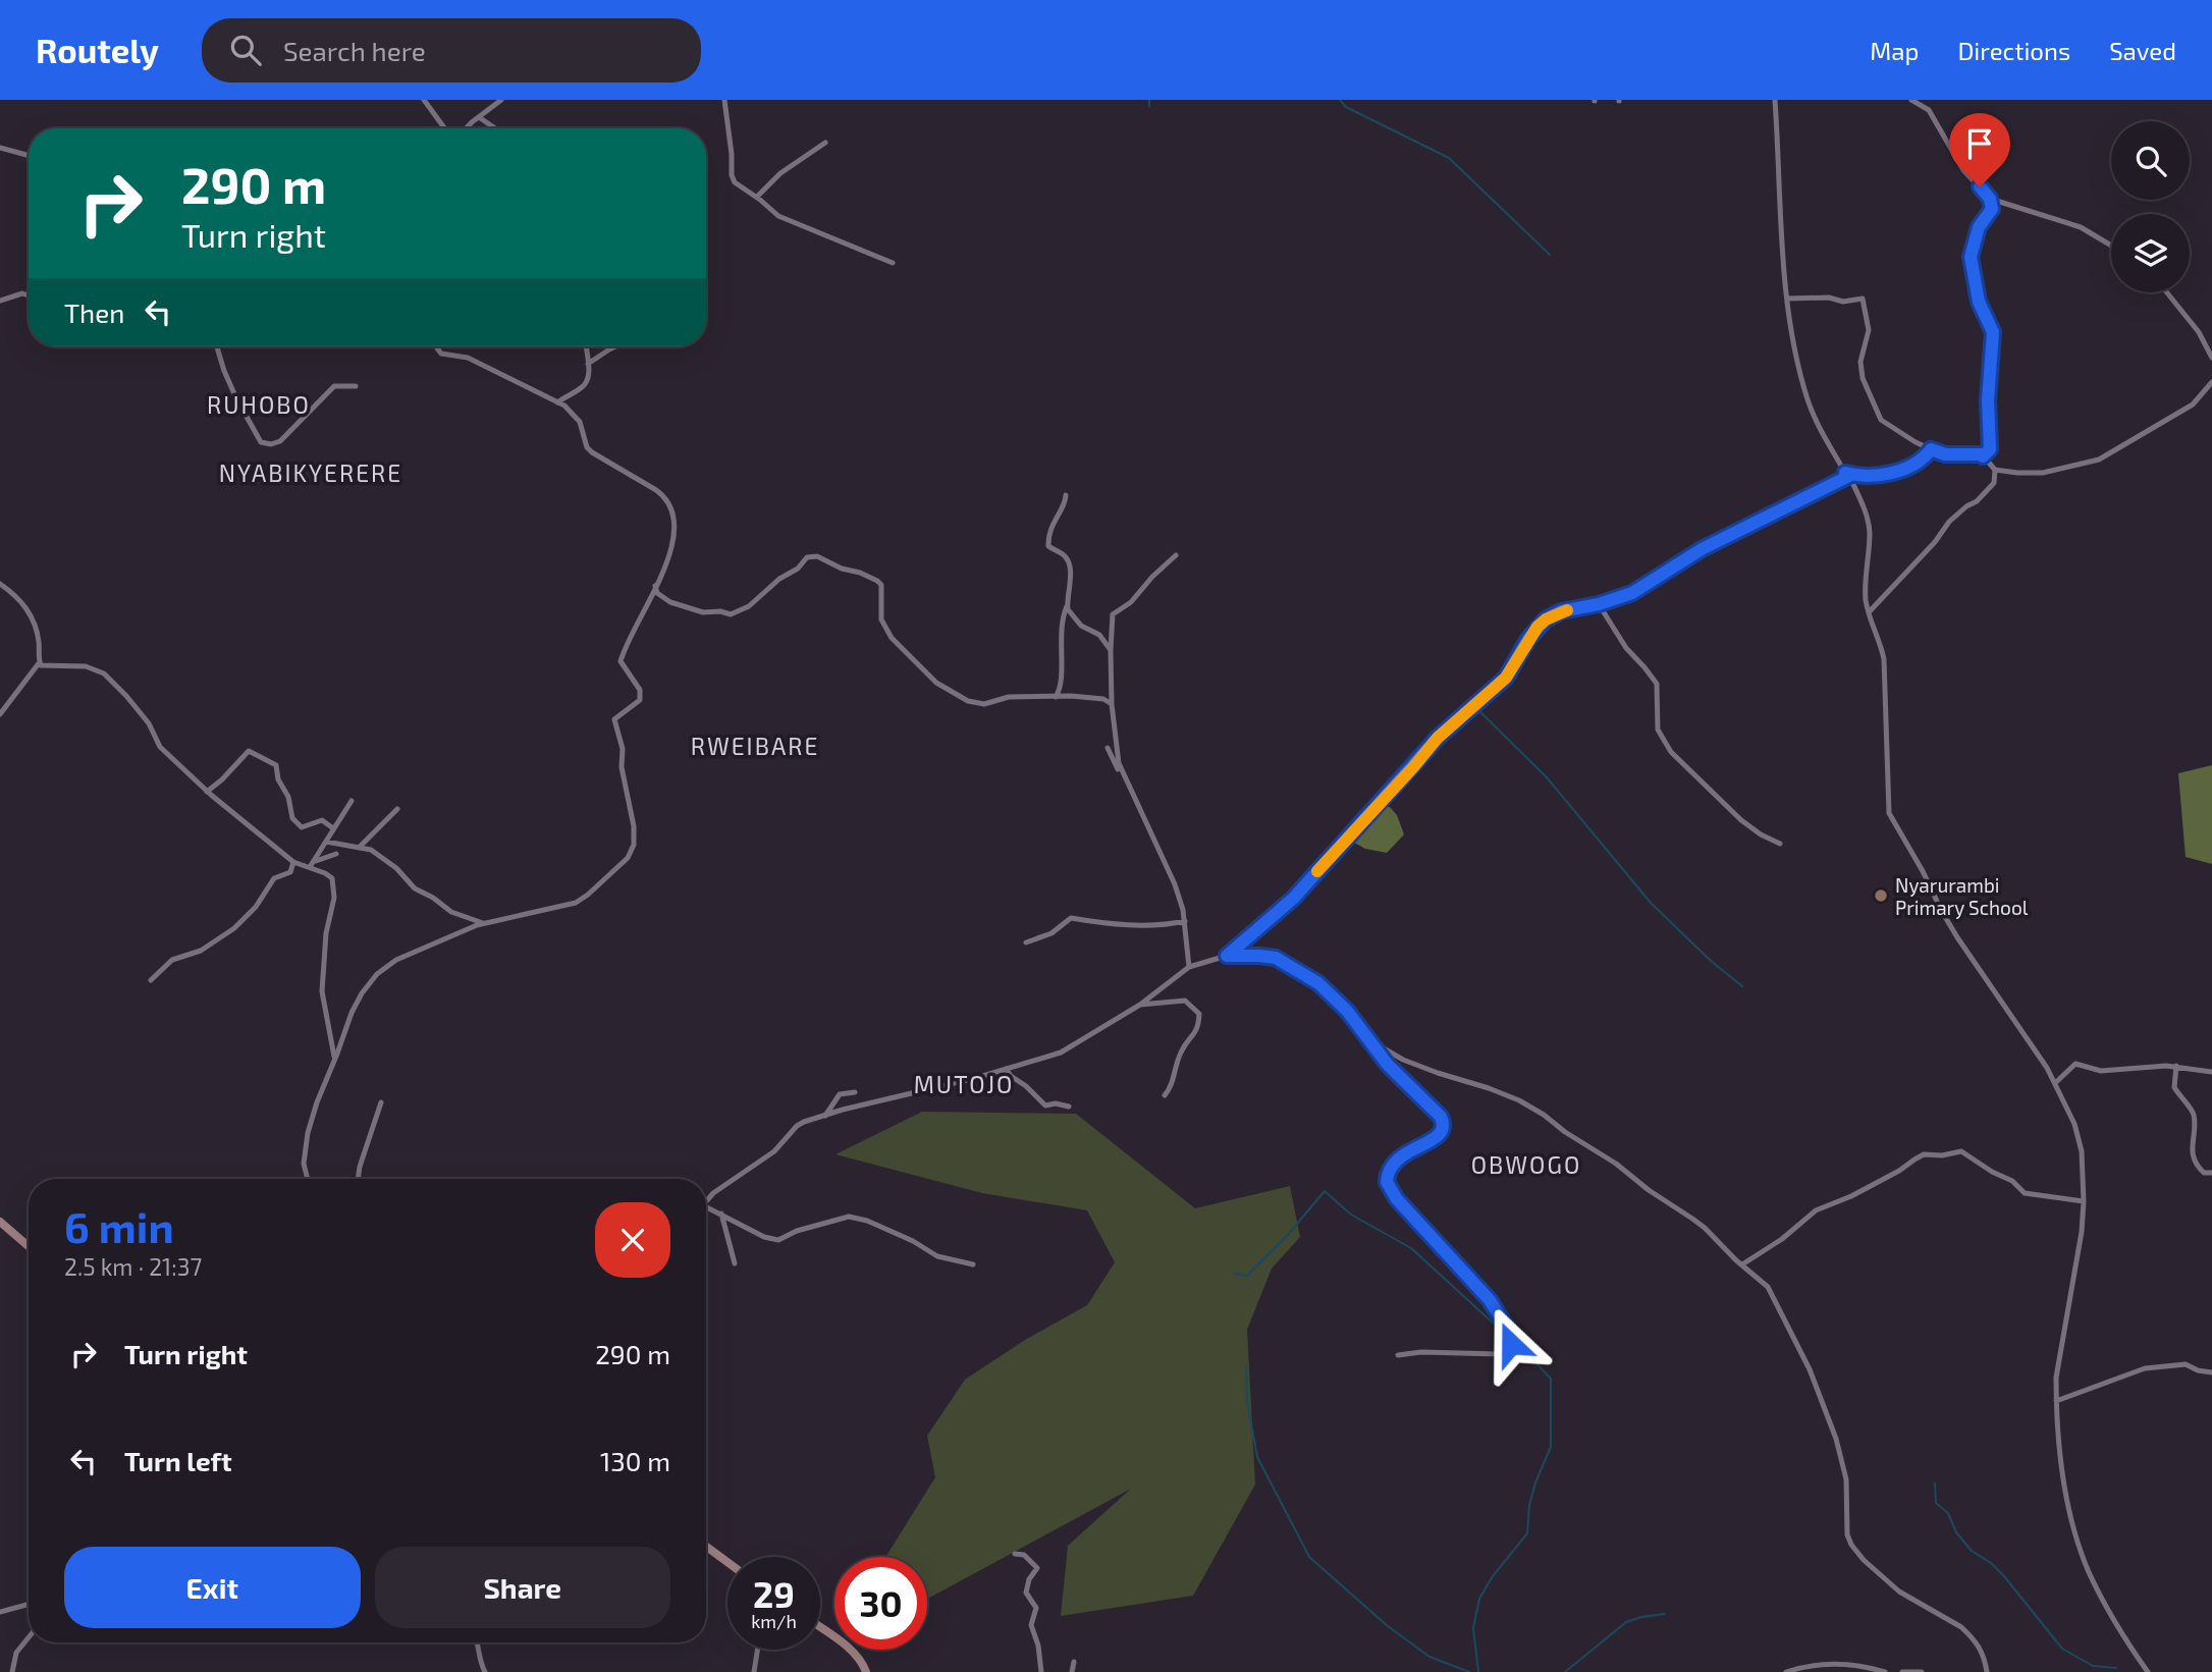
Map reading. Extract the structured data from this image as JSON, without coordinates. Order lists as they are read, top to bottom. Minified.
{"districts":["RUHOBO","NYABIKYERERE","RWEIBARE","MUTOJO","OBWOGO"],"places":["Nyarurambi Primary School"],"page":{"header":"Routely","search":"Search here","nav":["Map","Directions","Saved"],"turn":["290 m","Turn right"],"then":"Then","heading":["6 min","2.5 km · 21:37"],"list":[{"name":"Turn right","value":"290 m"},{"name":"Turn left","value":"130 m"}],"buttons":["Exit","Share"],"speed":"29 km/h","limit":"30"}}
